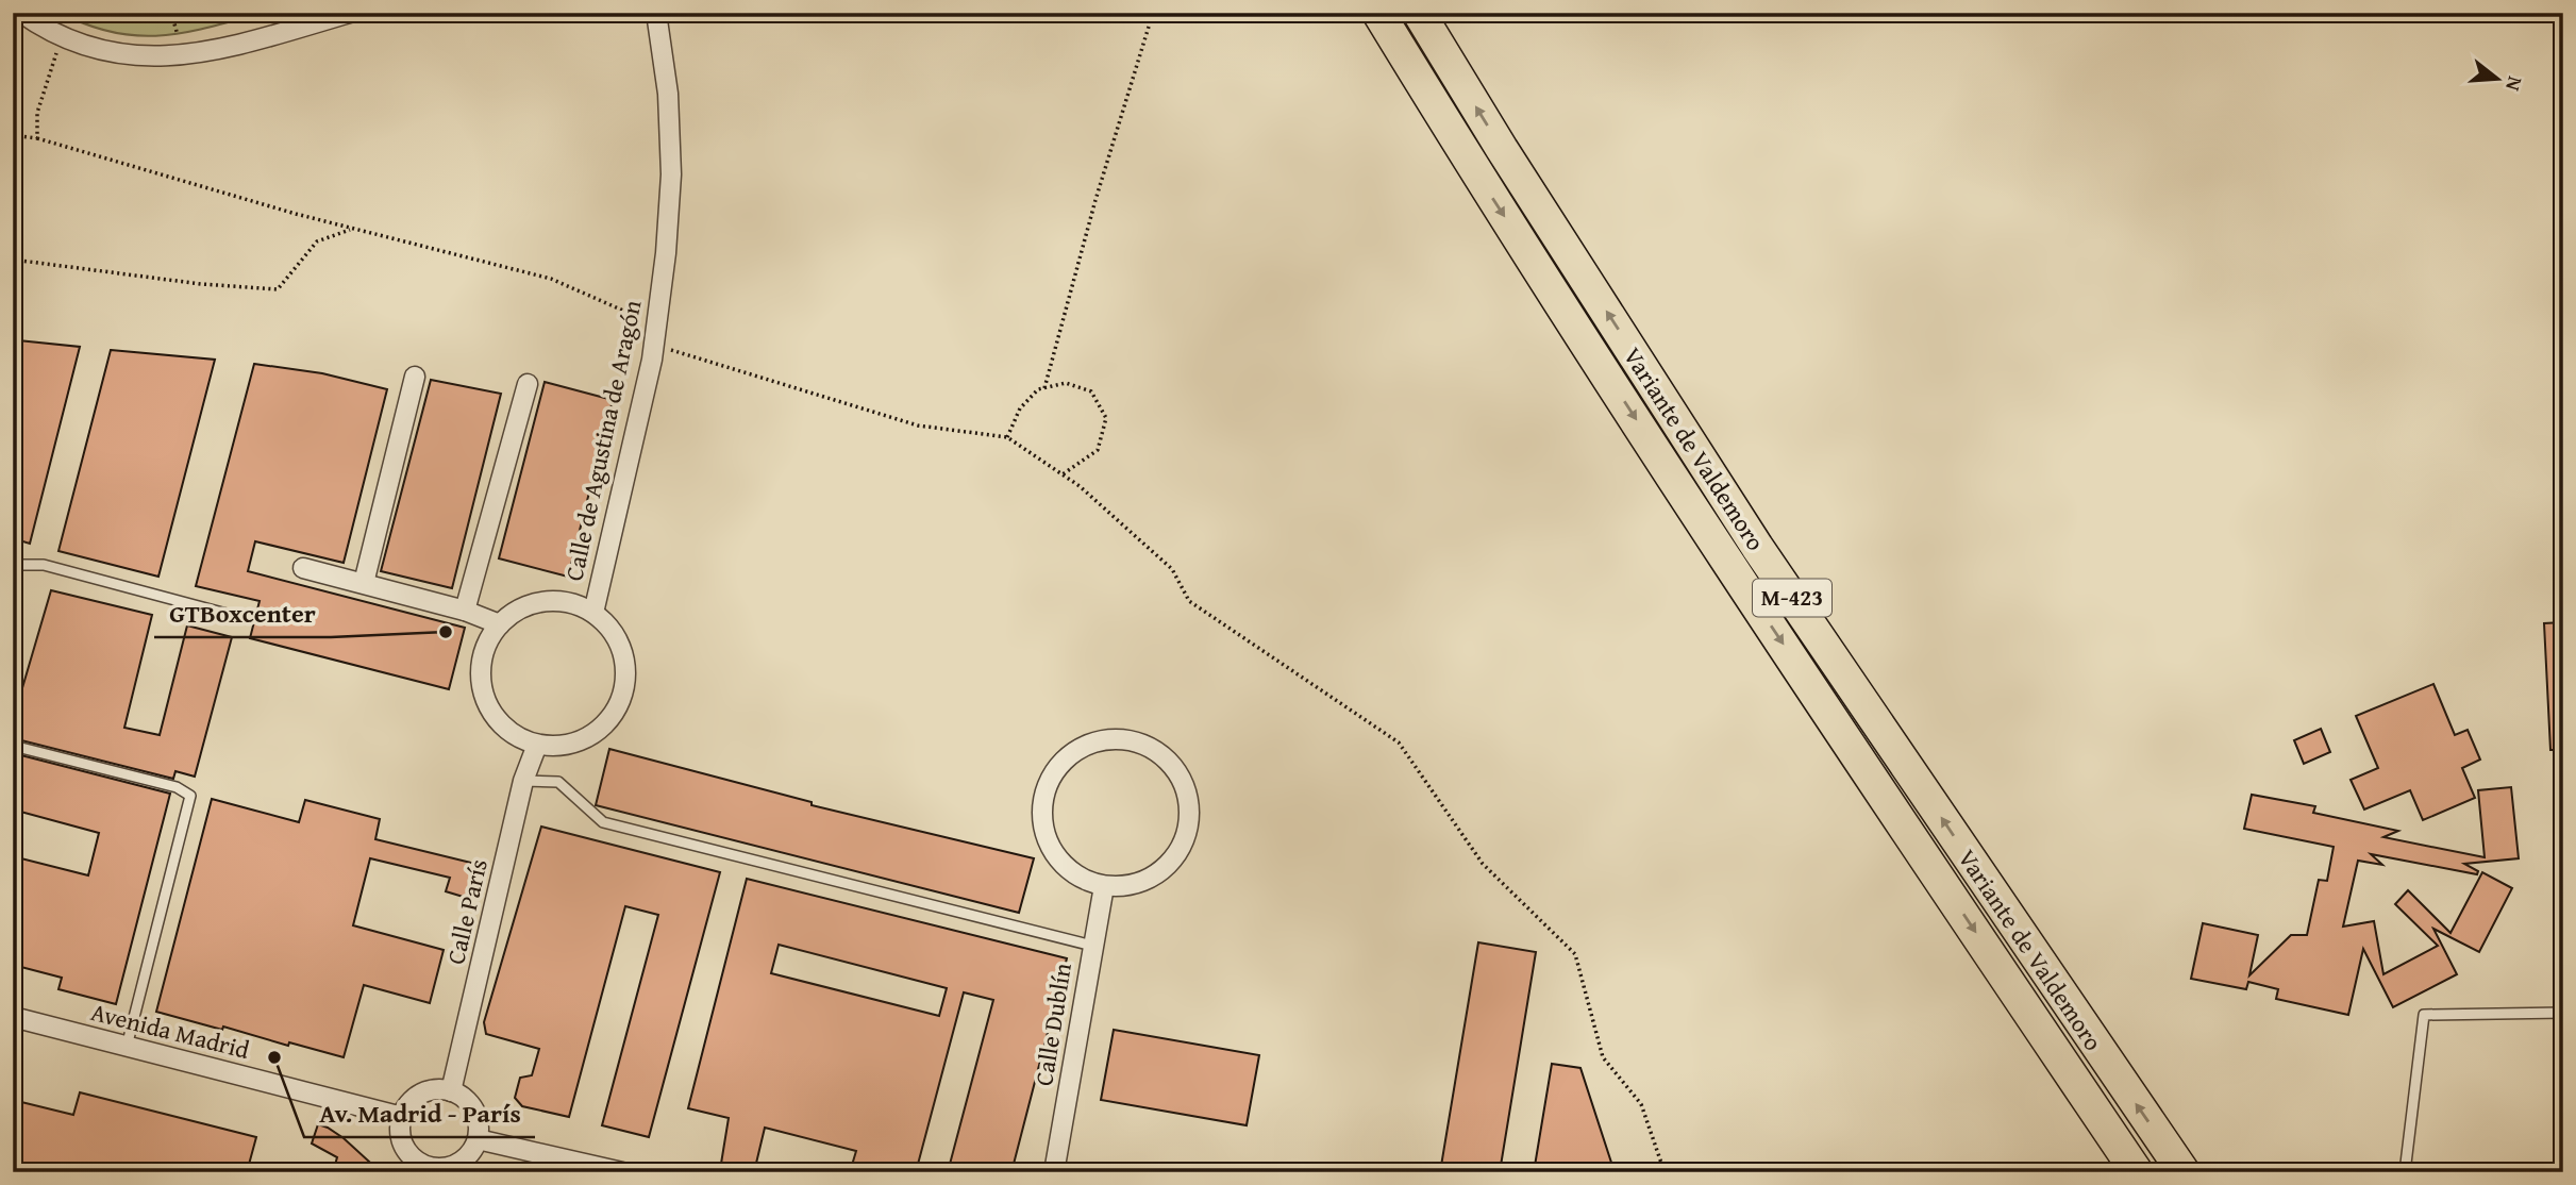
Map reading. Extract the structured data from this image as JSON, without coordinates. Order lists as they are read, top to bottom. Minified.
{"streets":{"main road":["Variante de Valdemoro","M-423"],"street":["Calle de Agustina de Aragón","Calle París","Calle Dublín","Avenida Madrid"]},"crossings":[["Calle de Agustina de Aragón","Calle París"],["Calle París","Avenida Madrid"]],"places":["GTBoxcenter","Av. Madrid - París"],"north":"right"}
